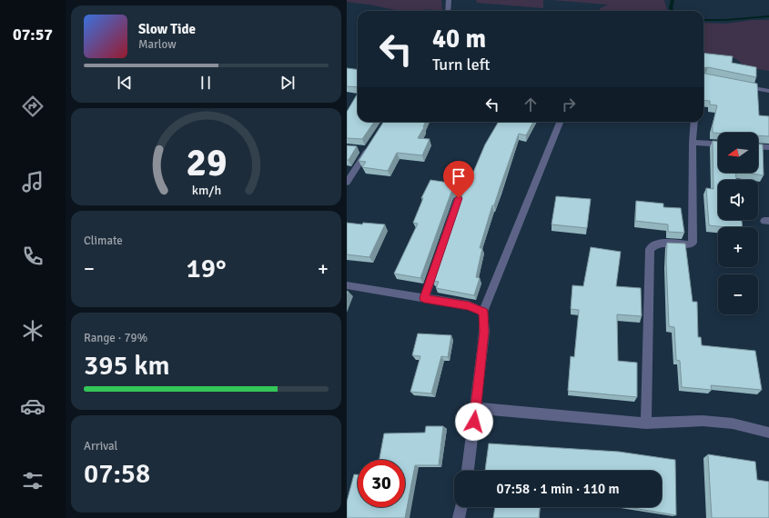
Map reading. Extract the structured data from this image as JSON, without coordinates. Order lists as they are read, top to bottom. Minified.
{"north":"left","page":{"tabs":"07:57","turn":["40 m","Turn left"],"song":["Slow Tide","Marlow"],"map_buttons":["+","−"],"tile":["Climate",["Range · 79%","395 km"],["Arrival","07:58"]],"heat":["−","19°","+"],"limit":"30","trip":"07:58 · 1 min · 110 m","gauge":["29","km/h"]}}
